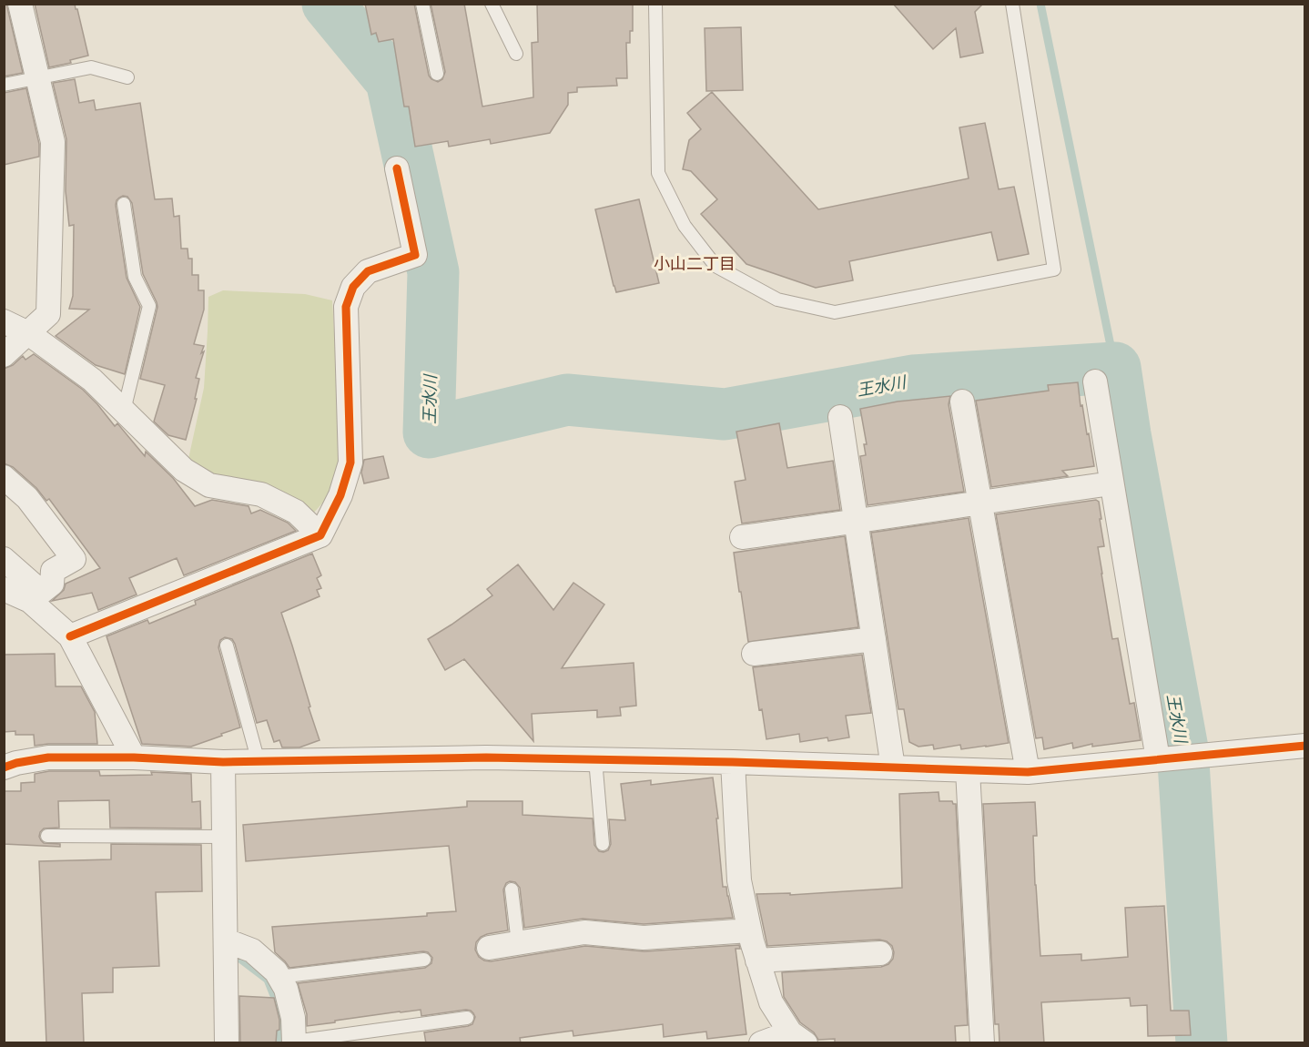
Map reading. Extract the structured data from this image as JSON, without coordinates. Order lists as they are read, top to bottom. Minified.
{"districts":["小山二丁目"],"water":["王水川"]}
